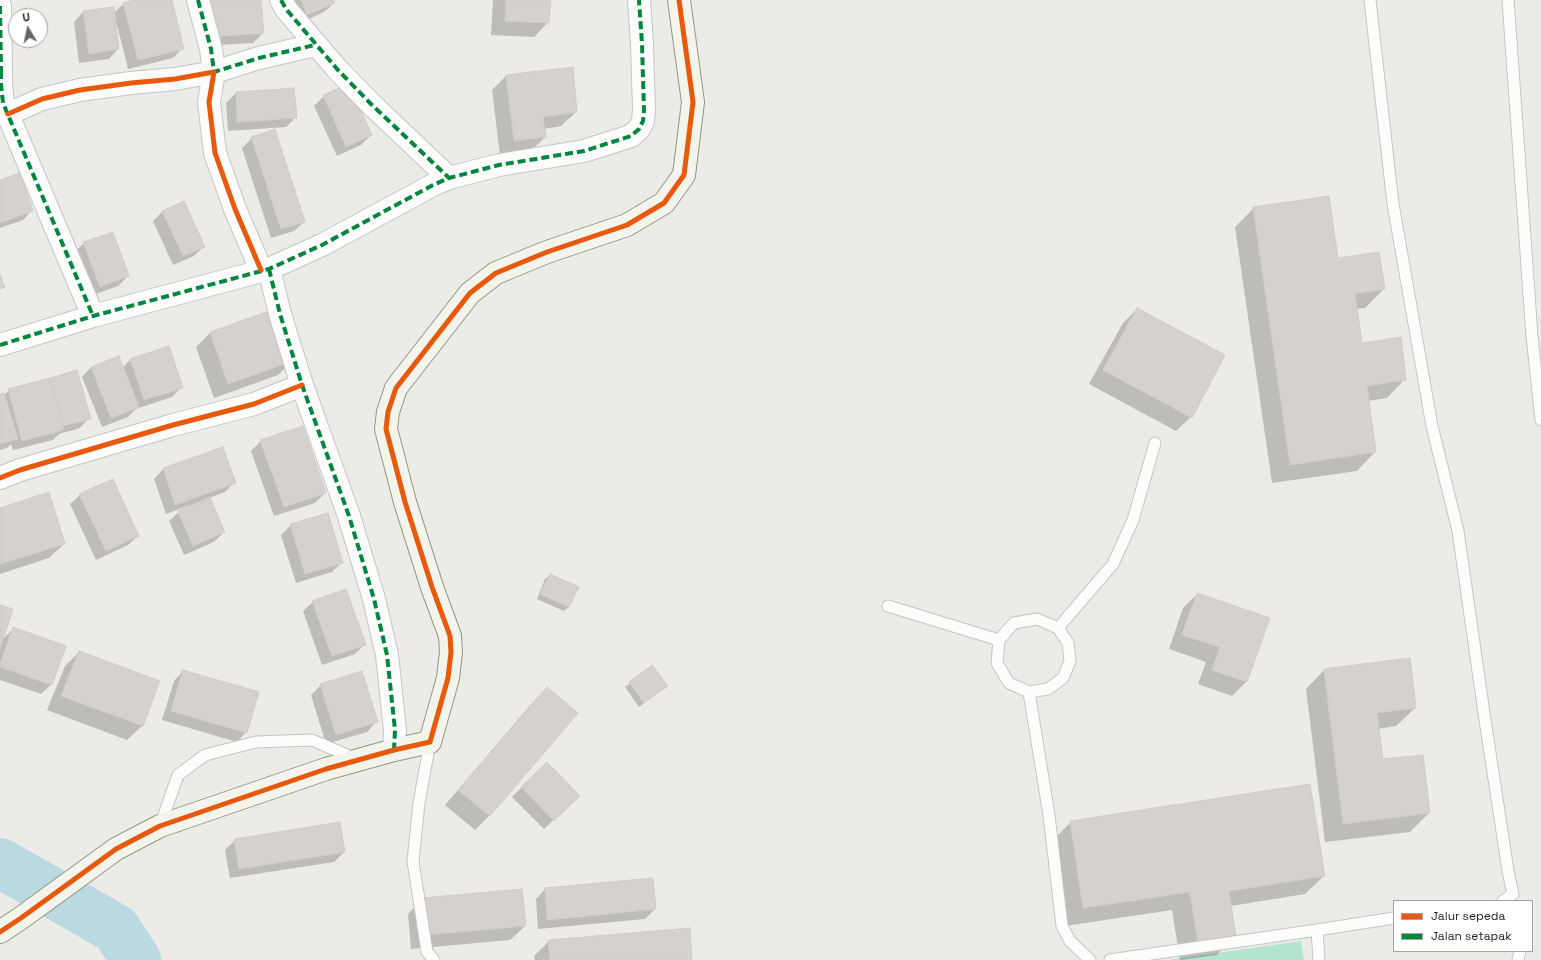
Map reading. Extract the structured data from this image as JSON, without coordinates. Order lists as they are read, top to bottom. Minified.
{"legend":["Jalur sepeda","Jalan setapak"],"north":"top"}
